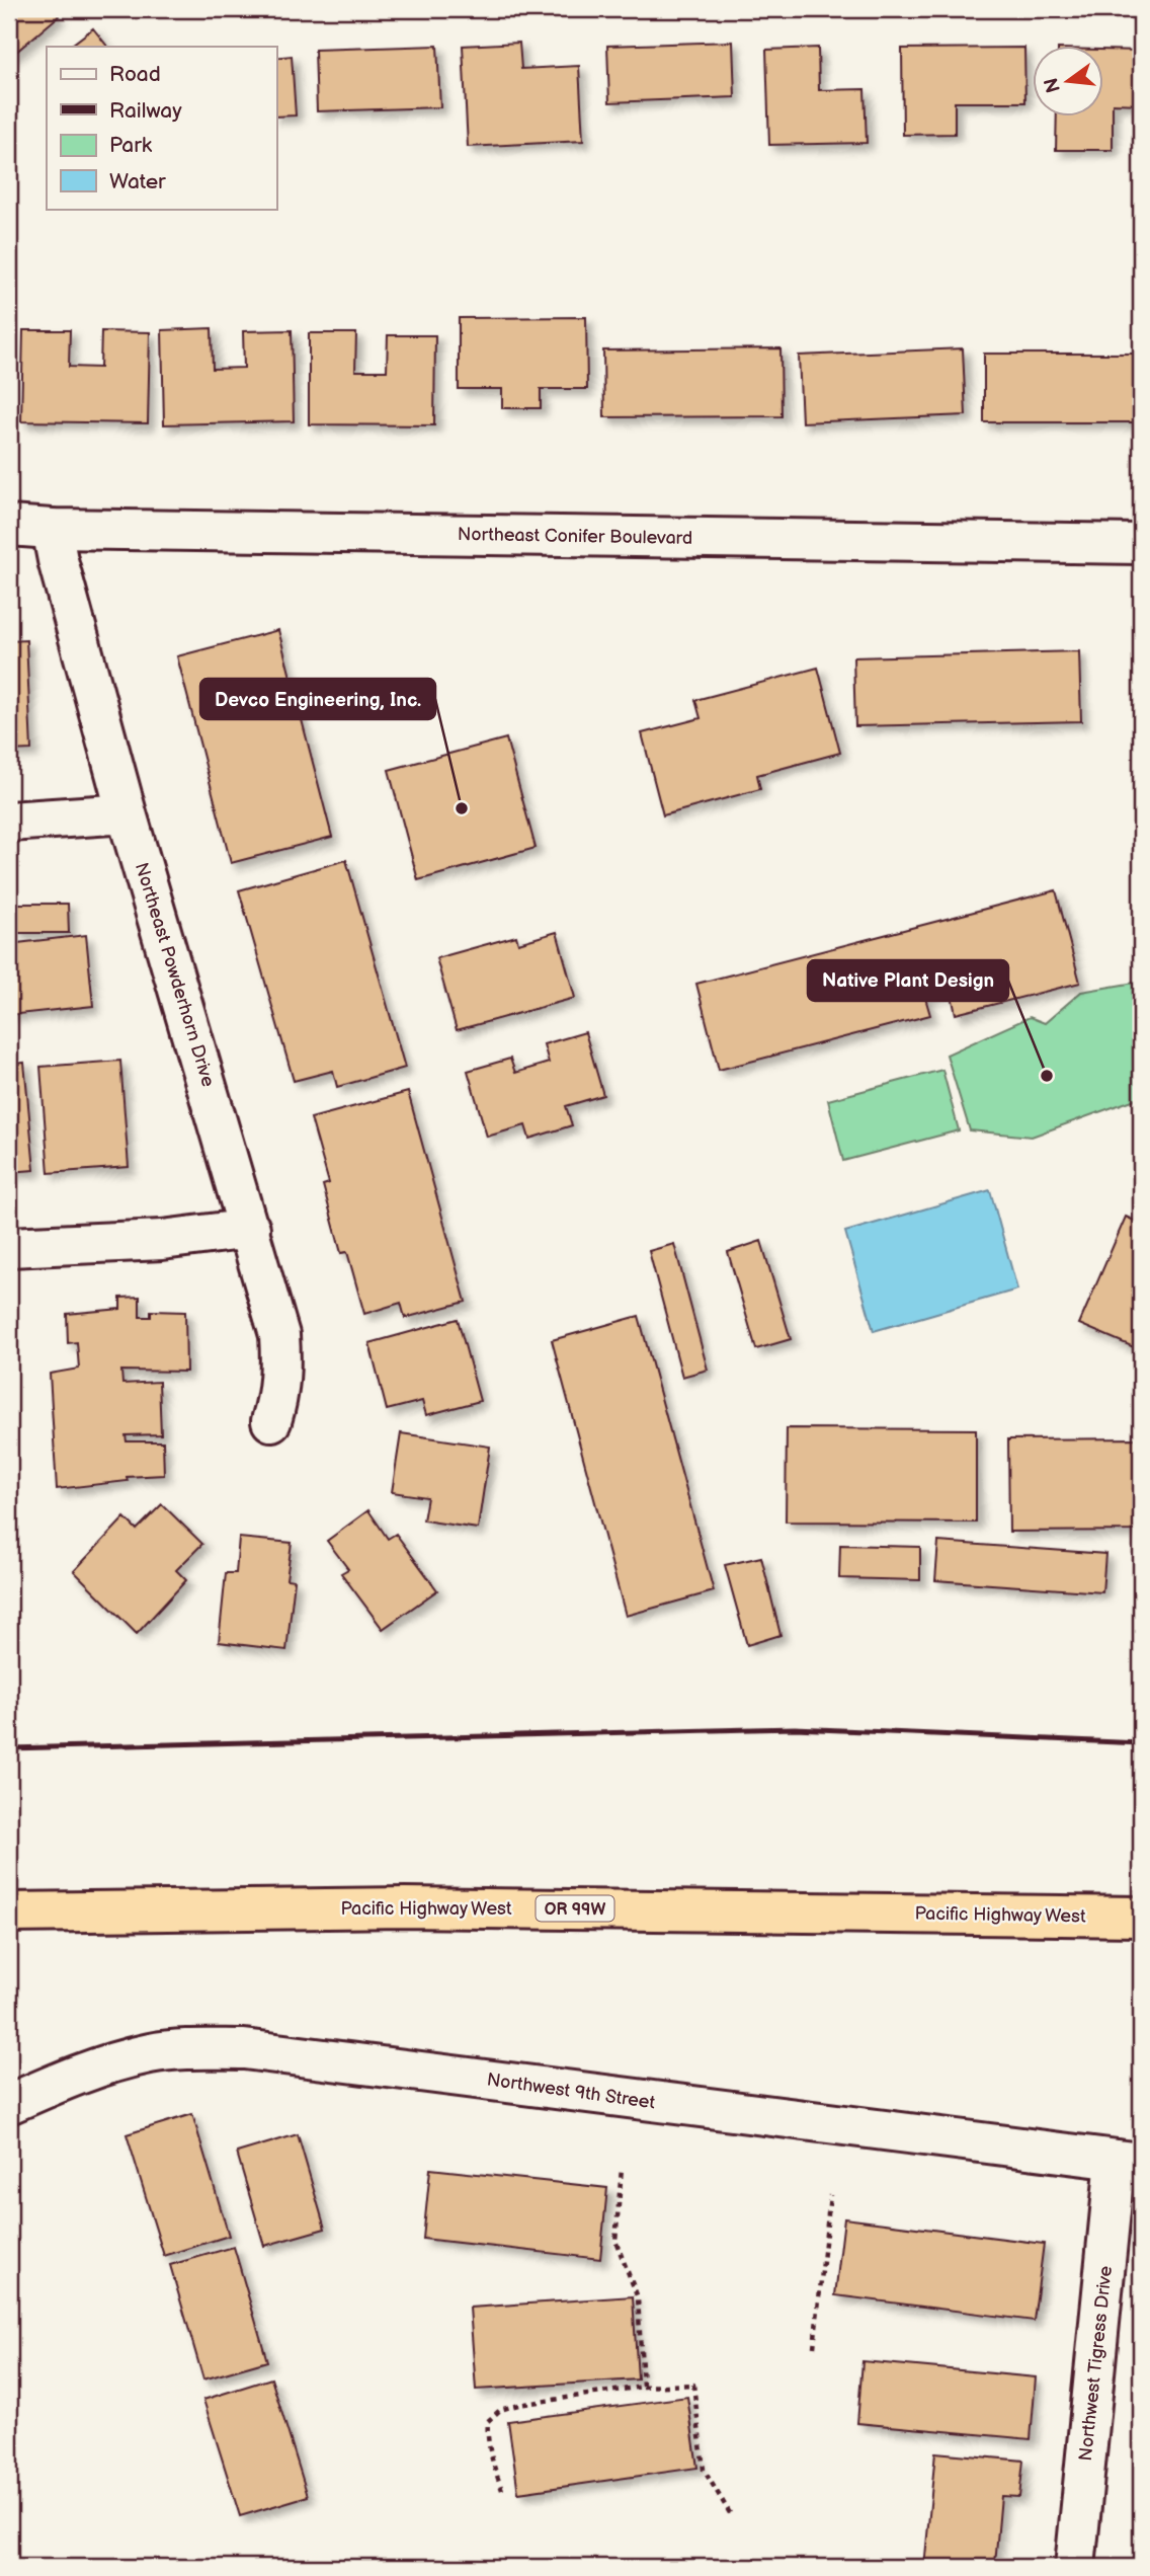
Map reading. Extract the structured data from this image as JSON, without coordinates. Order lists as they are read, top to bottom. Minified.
{"streets":{"highway":["Pacific Highway West","OR 99W"],"street":["Northeast Conifer Boulevard","Northeast Powderhorn Drive","Northwest 9th Street","Northwest Tigress Drive"]},"crossings":[["Northeast Conifer Boulevard","Northeast Powderhorn Drive"],["Northwest 9th Street","Northwest Tigress Drive"]],"places":["Devco Engineering, Inc.","Native Plant Design"],"legend":["Road","Railway","Park","Water"],"north":"left"}
